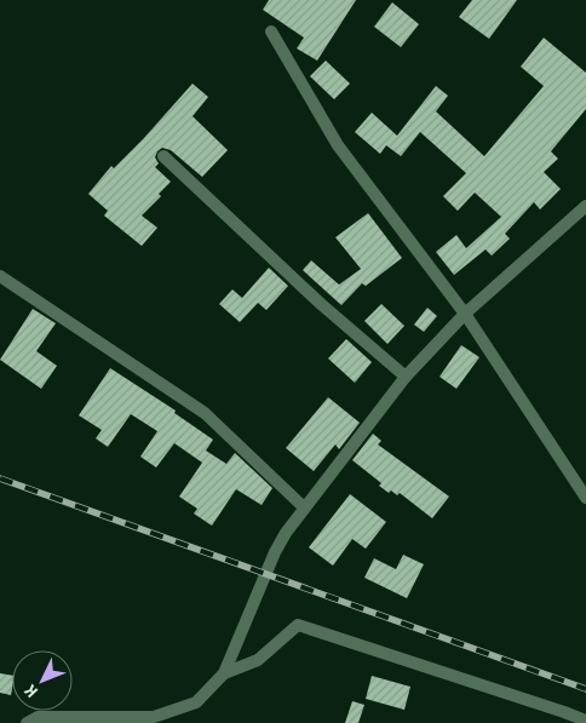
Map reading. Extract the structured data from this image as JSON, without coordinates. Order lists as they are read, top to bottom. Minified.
{"north":"bottom left"}
